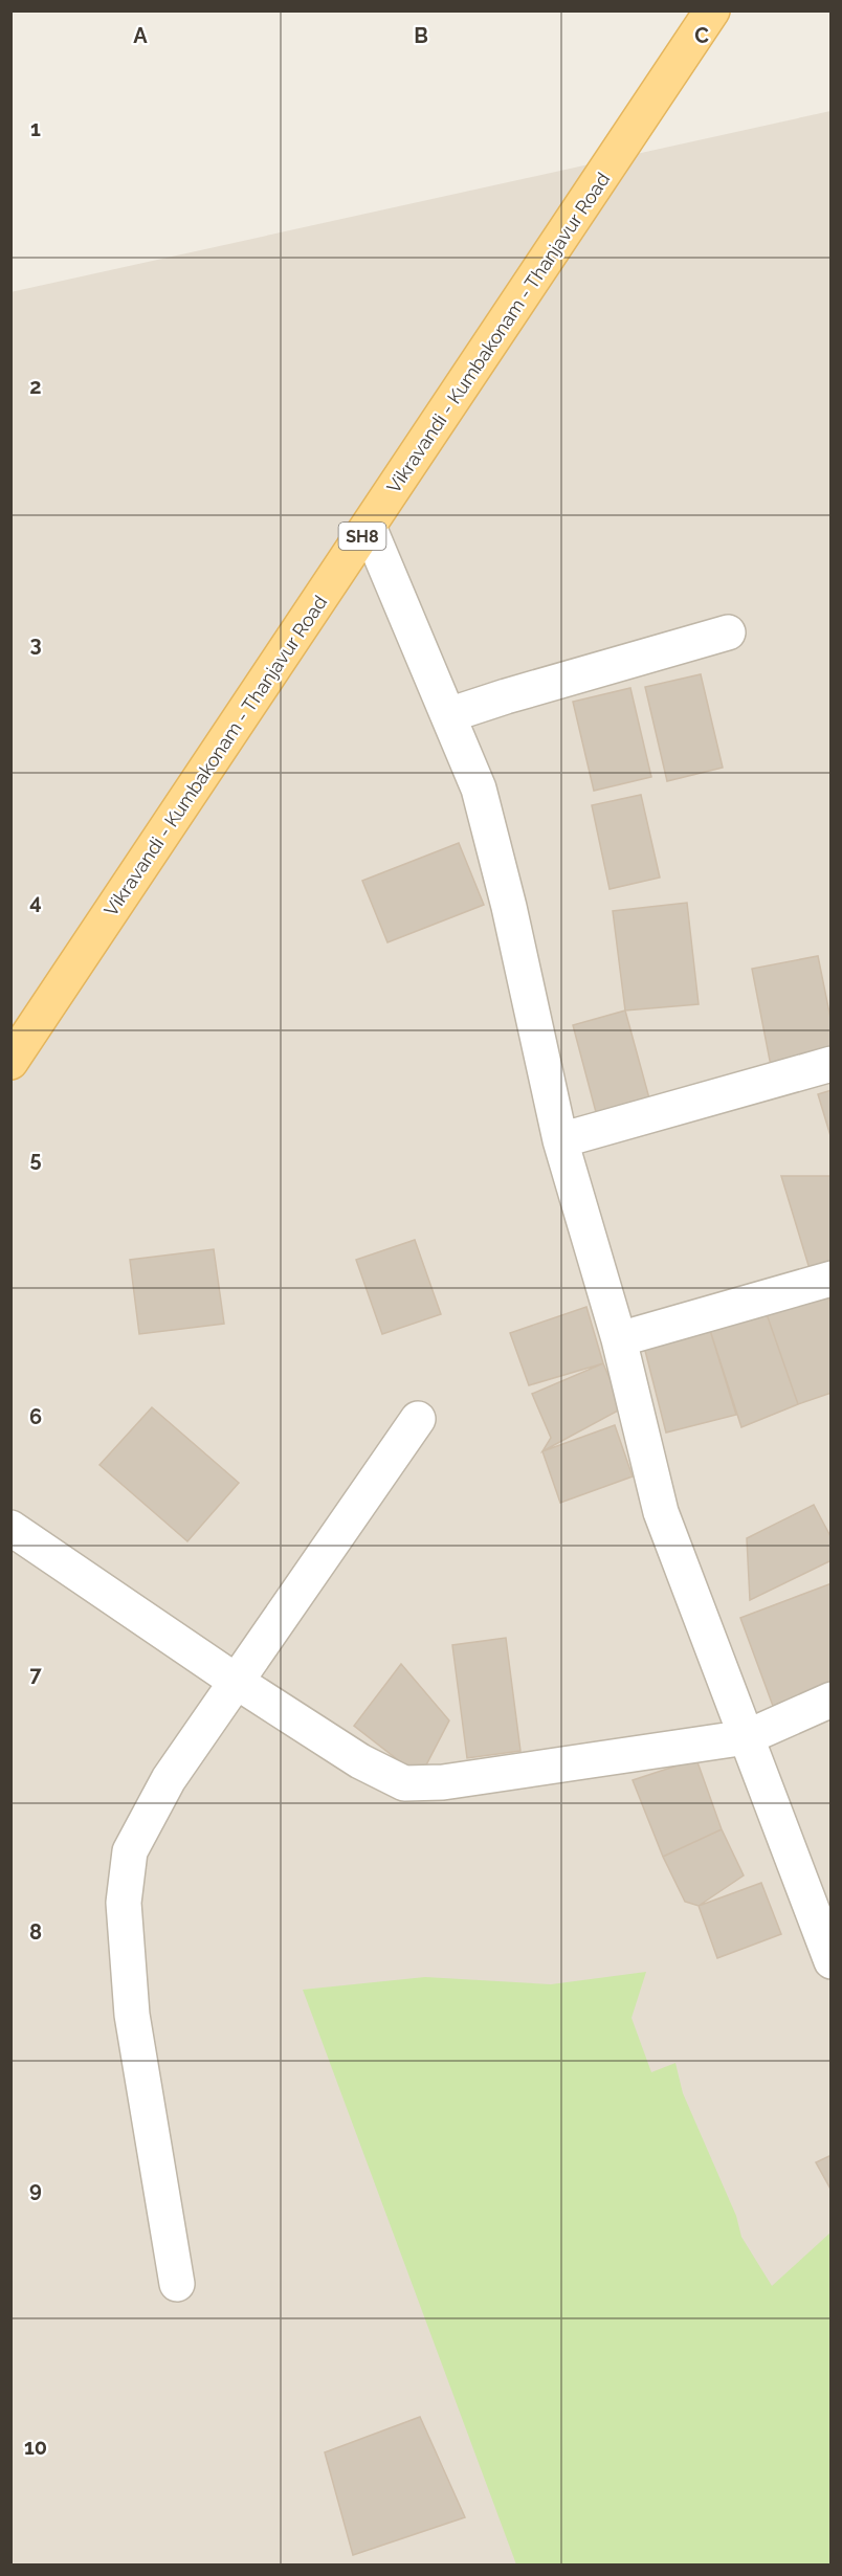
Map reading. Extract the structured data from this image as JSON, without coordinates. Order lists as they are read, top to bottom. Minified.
{"streets":{"main road":["Vikravandi - Kumbakonam - Thanjavur Road","SH8"]},"grid":{"columns":["A","B","C"],"rows":["1","2","3","4","5","6","7","8","9","10"]}}
